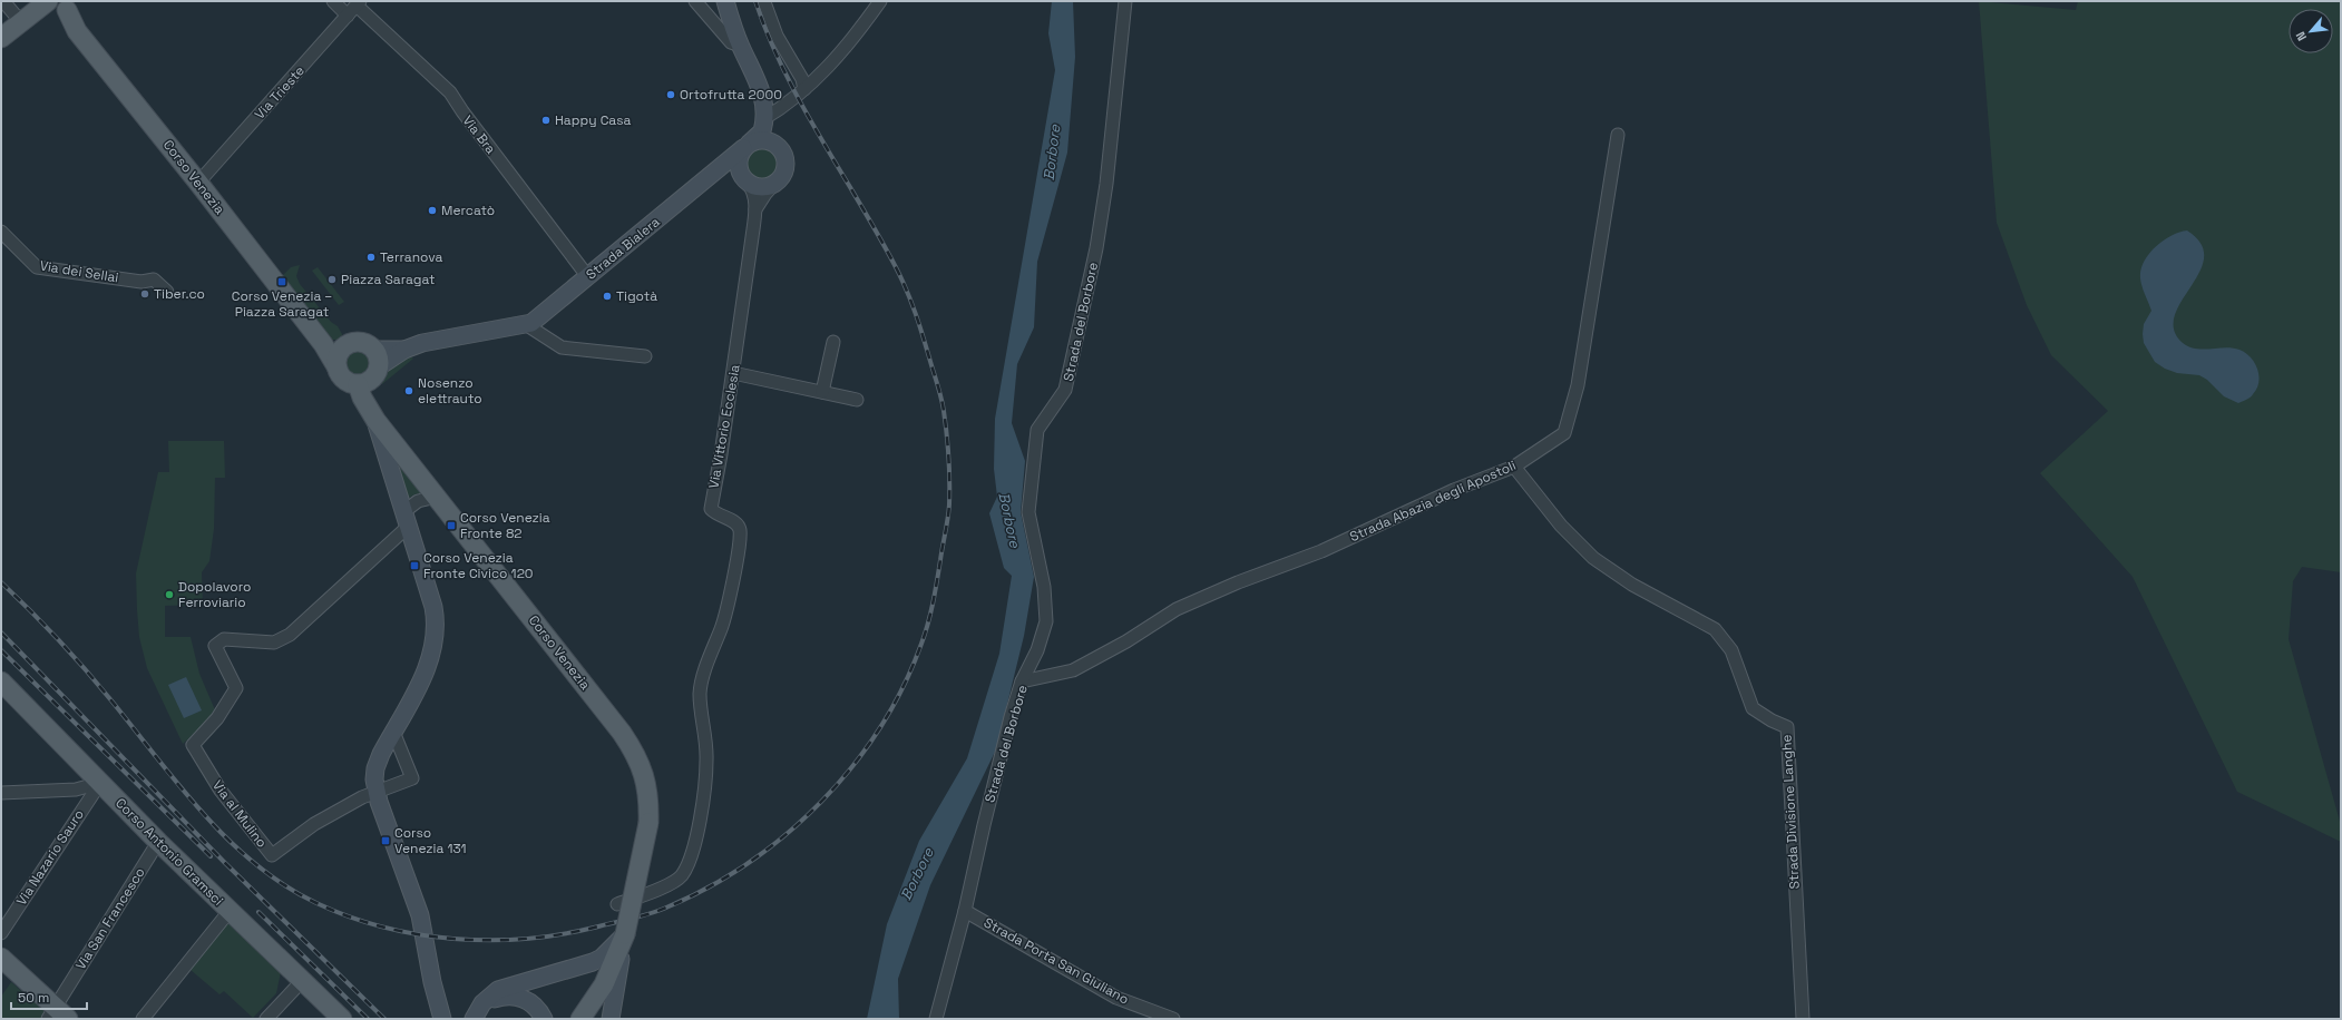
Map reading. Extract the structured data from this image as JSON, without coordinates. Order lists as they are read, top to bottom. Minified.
{"streets":{"main road":["Corso Venezia","Corso Antonio Gramsci"],"street":["Via Trieste","Via Bra","Strada Bialera","Via dei Sellai","Strada del Borbore","Via Vittorio Ecclesia","Strada Abazia degli Apostoli","Strada Divisione Langhe","Via al Mulino","Via Nazario Sauro","Via San Francesco","Strada Porta San Giuliano"]},"crossings":[["Via Trieste","Via Bra"],["Via Trieste","Corso Venezia"],["Via Bra","Strada Bialera"],["Corso Venezia","Strada Bialera"],["Corso Venezia","Via al Mulino"],["Strada Bialera","Via Vittorio Ecclesia"],["Strada del Borbore","Strada Abazia degli Apostoli"],["Strada del Borbore","Strada Porta San Giuliano"],["Strada Abazia degli Apostoli","Strada Divisione Langhe"],["Corso Antonio Gramsci","Via Nazario Sauro"],["Corso Antonio Gramsci","Via San Francesco"]],"water":["Borbore"],"places":{"other":["Ortofrutta 2000","Happy Casa","Mercatò","Terranova","Piazza Saragat","Tiber.co","Tigotà","Nosenzo elettrauto","Dopolavoro Ferroviario"],"transit":["Corso Venezia – Piazza Saragat","Corso Venezia Fronte 82","Corso Venezia Fronte Civico 120","Corso Venezia 131"]},"scale_bar":"50 m","north":"bottom left"}
